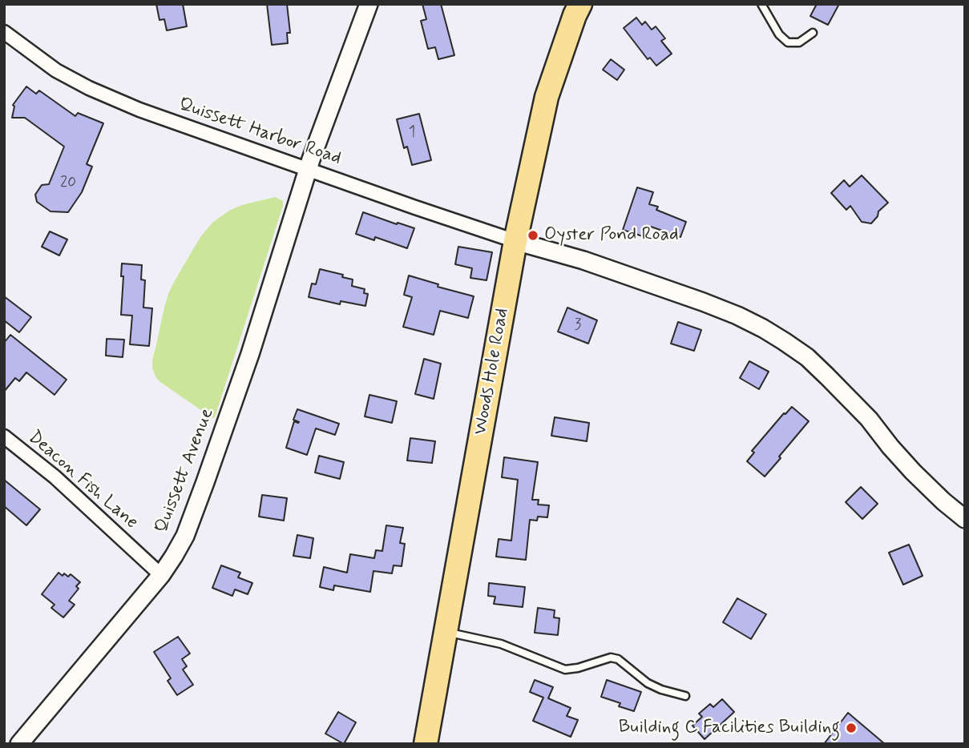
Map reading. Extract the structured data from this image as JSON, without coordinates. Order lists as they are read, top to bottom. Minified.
{"streets":{"highway":["Woods Hole Road"],"main road":["Quissett Avenue"],"street":["Quissett Harbor Road","Deacon Fish Lane"]},"crossings":[["Quissett Harbor Road","Woods Hole Road"],["Quissett Harbor Road","Quissett Avenue"],["Quissett Avenue","Deacon Fish Lane"]],"places":["Oyster Pond Road","Building C Facilities Building"],"house_numbers":["1","20","3"]}
